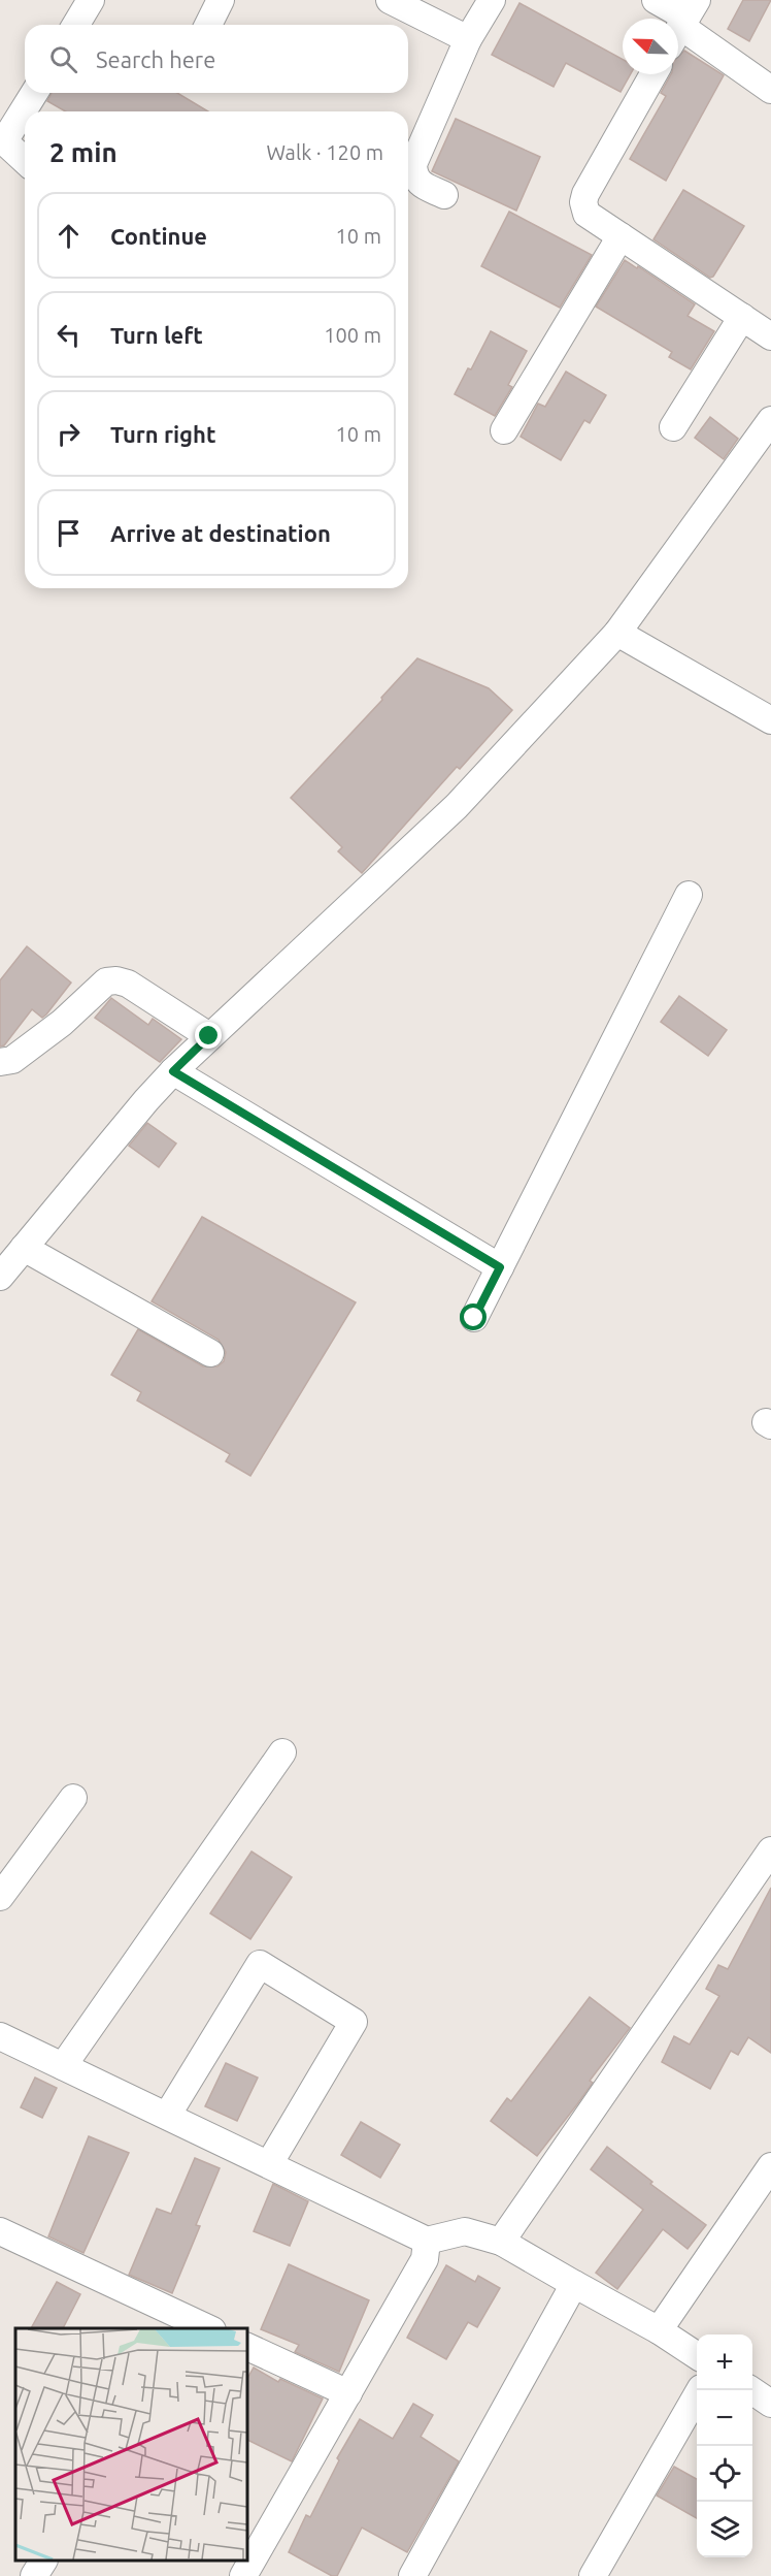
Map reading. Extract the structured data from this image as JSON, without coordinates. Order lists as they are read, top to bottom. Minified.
{"north":"top left","page":{"search":"Search here","heading":["2 min","Walk · 120 m"],"list":[["Continue","10 m"],["Turn left","100 m"],["Turn right","10 m"],"Arrive at destination"],"map_buttons":["+","−"]}}
